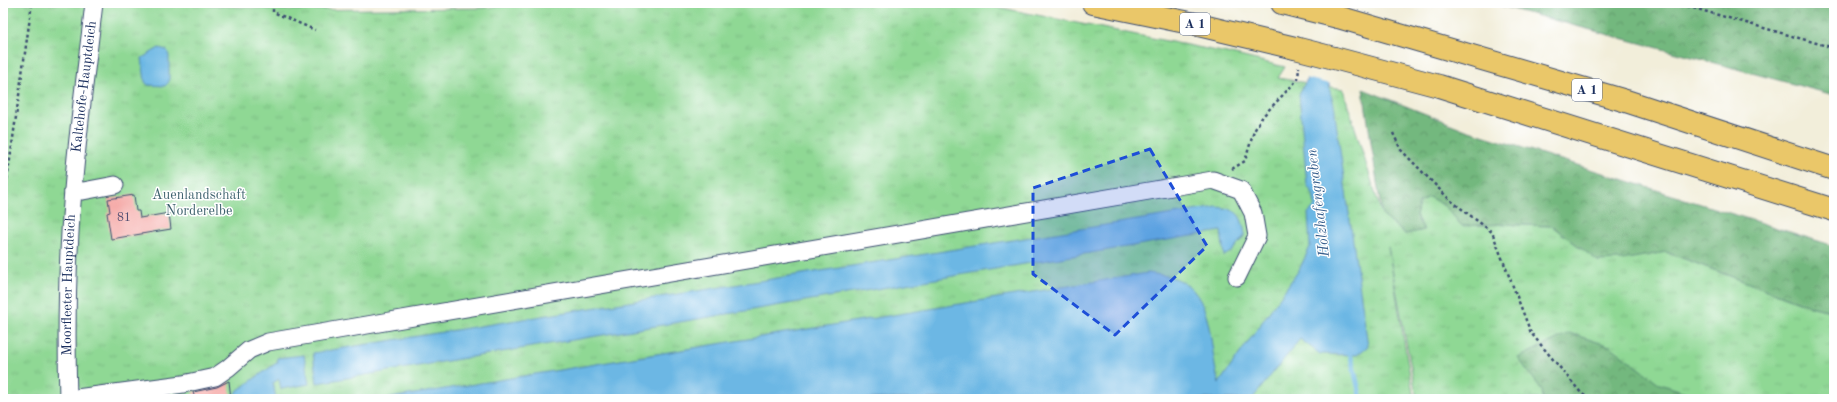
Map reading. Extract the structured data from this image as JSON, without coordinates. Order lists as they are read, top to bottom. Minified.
{"streets":{"highway":["A 1"],"lane":["Kaltehofe-Hauptdeich","Moorfleeter Hauptdeich"]},"crossings":[["Kaltehofe-Hauptdeich","Moorfleeter Hauptdeich"]],"water":["Holzhafengraben"],"parks":["Auenlandschaft Norderelbe"],"house_numbers":["81"]}
